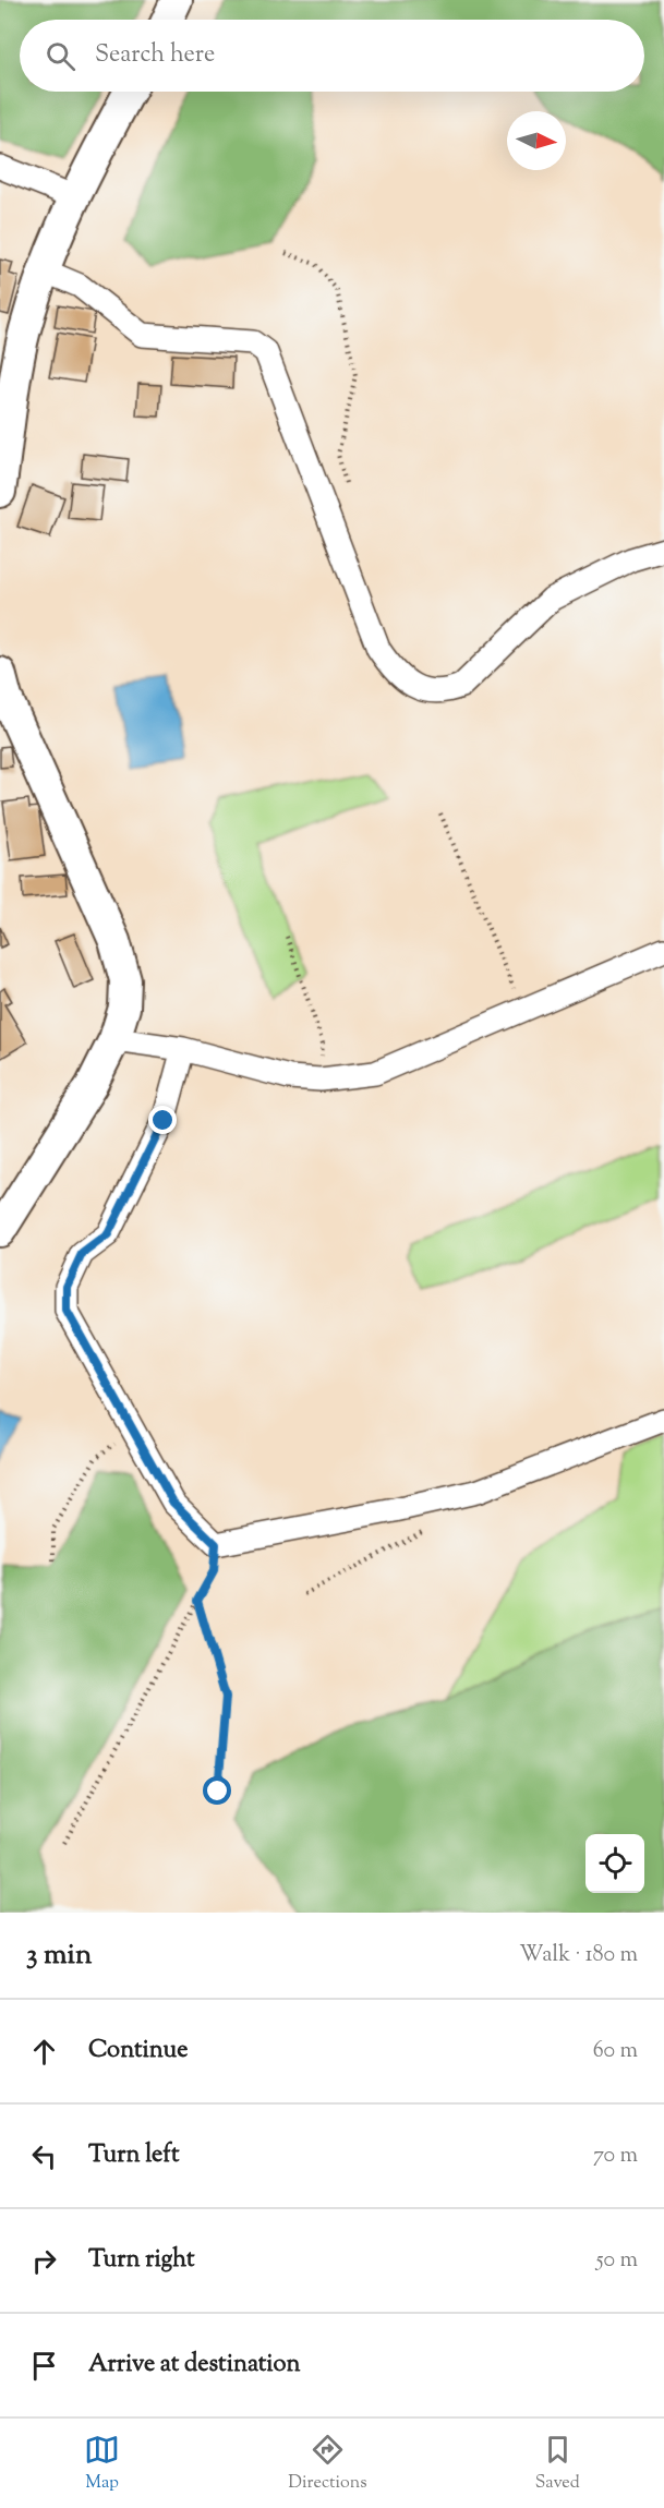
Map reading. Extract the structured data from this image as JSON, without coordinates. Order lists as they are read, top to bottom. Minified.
{"north":"right","page":{"search":"Search here","heading":["3 min","Walk · 180 m"],"list":[["Continue","60 m"],["Turn left","70 m"],["Turn right","50 m"],"Arrive at destination"],"nav":["Map","Directions","Saved"]}}
